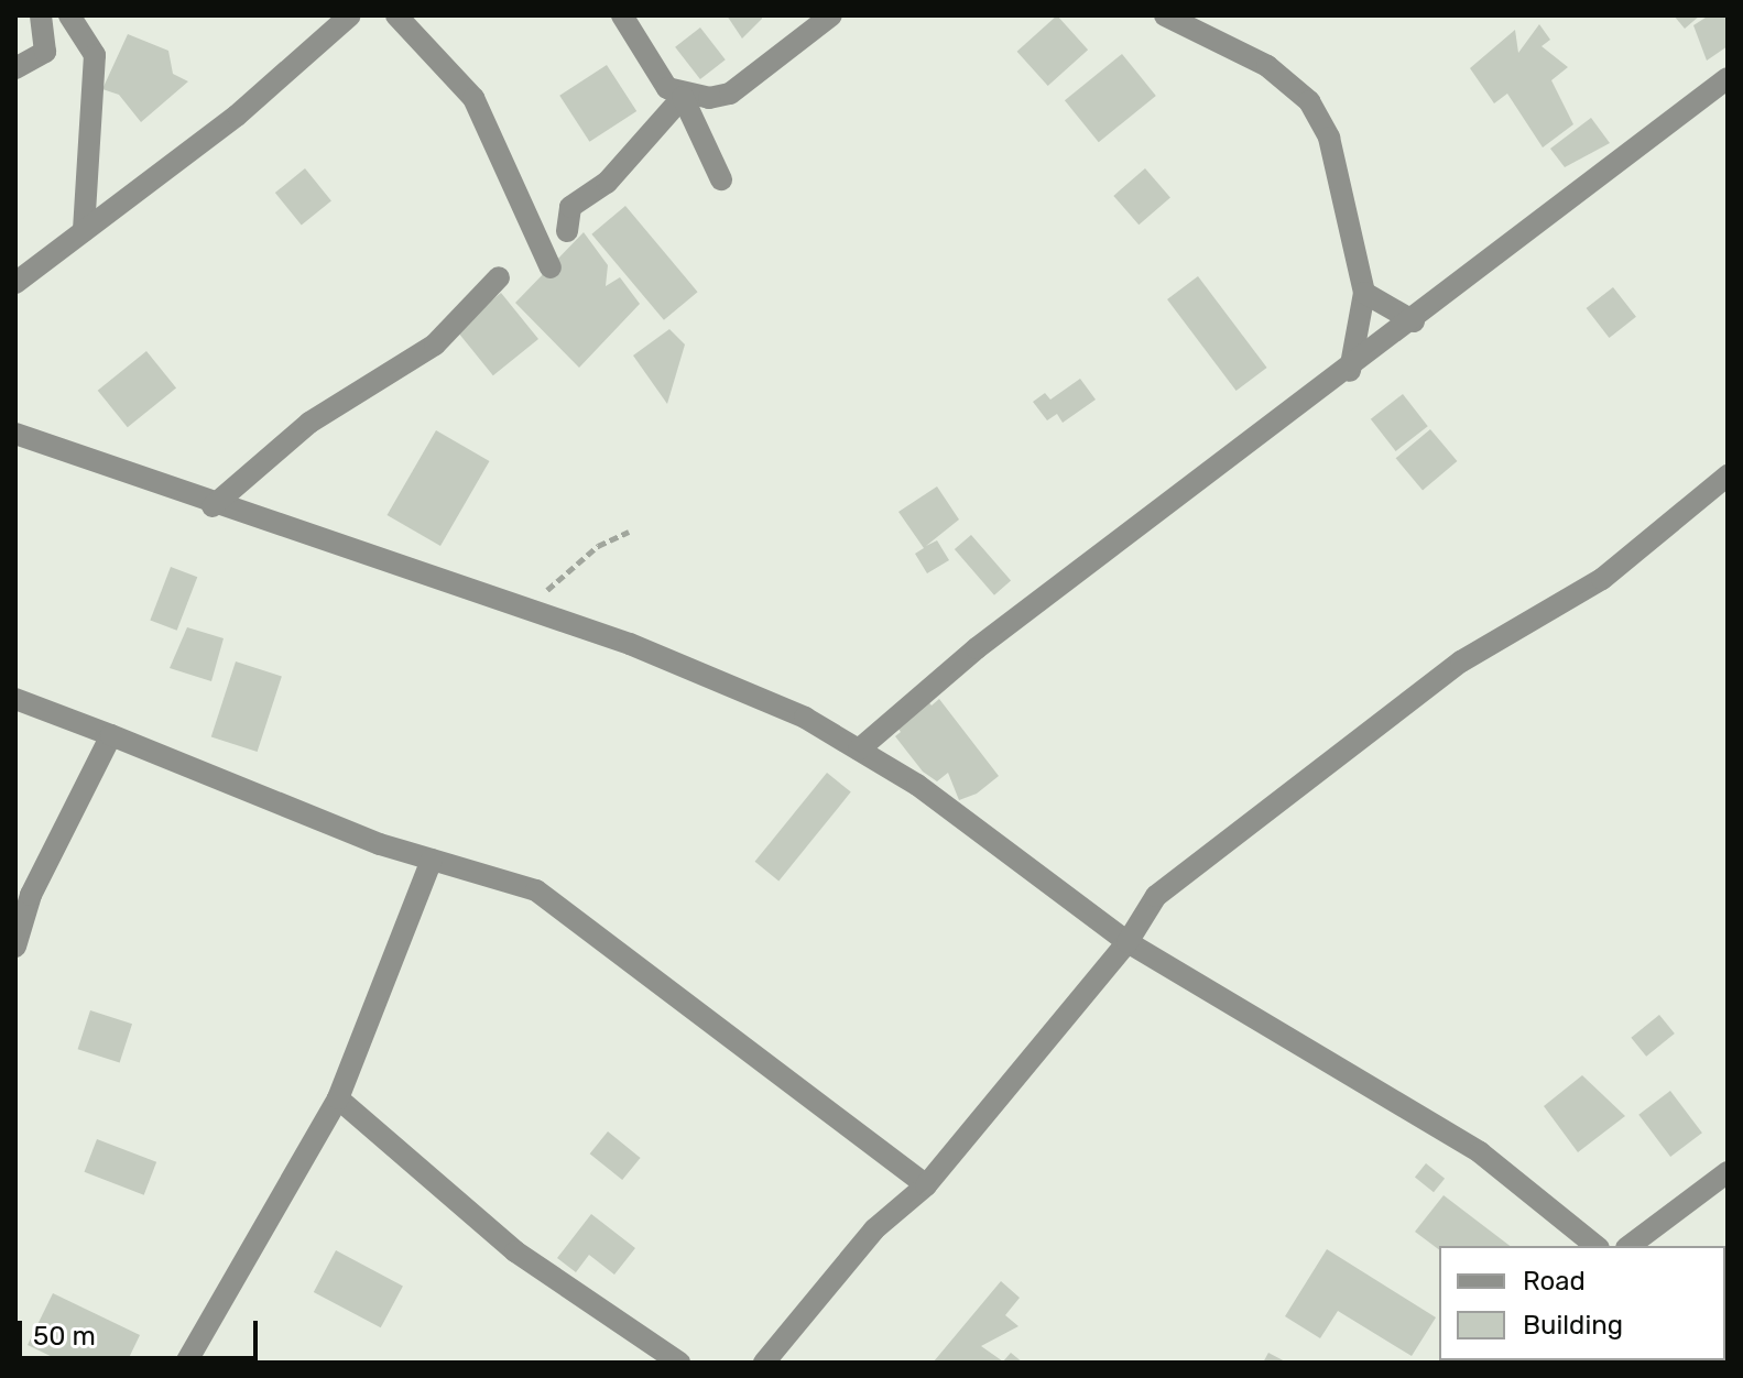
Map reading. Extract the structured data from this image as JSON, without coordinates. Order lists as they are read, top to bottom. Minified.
{"legend":["Road","Building"],"scale_bar":"50 m"}
